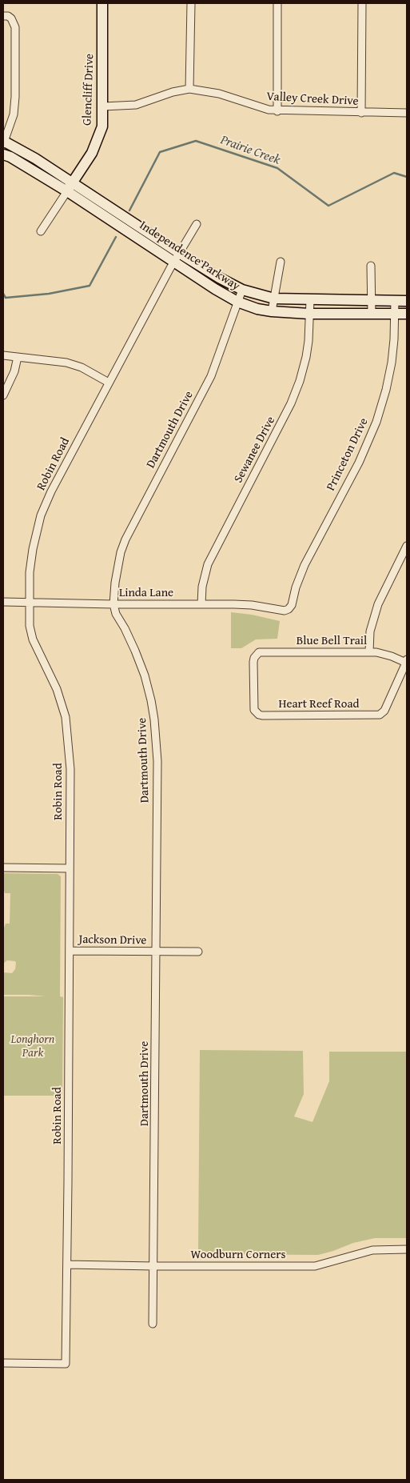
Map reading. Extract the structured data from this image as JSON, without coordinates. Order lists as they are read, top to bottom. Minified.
{"streets":{"main road":["Glencliff Drive","Independence Parkway"],"street":["Valley Creek Drive","Dartmouth Drive","Sewanee Drive","Princeton Drive","Robin Road","Linda Lane","Blue Bell Trail","Heart Reef Road","Jackson Drive","Woodburn Corners"]},"crossings":[["Glencliff Drive","Valley Creek Drive"],["Glencliff Drive","Independence Parkway"],["Independence Parkway","Dartmouth Drive"],["Independence Parkway","Sewanee Drive"],["Independence Parkway","Princeton Drive"],["Independence Parkway","Robin Road"],["Dartmouth Drive","Linda Lane"],["Dartmouth Drive","Jackson Drive"],["Dartmouth Drive","Woodburn Corners"],["Sewanee Drive","Linda Lane"],["Princeton Drive","Linda Lane"],["Robin Road","Linda Lane"],["Robin Road","Jackson Drive"],["Robin Road","Woodburn Corners"],["Blue Bell Trail","Heart Reef Road"]],"water":["Prairie Creek"],"parks":["Longhorn Park"]}
